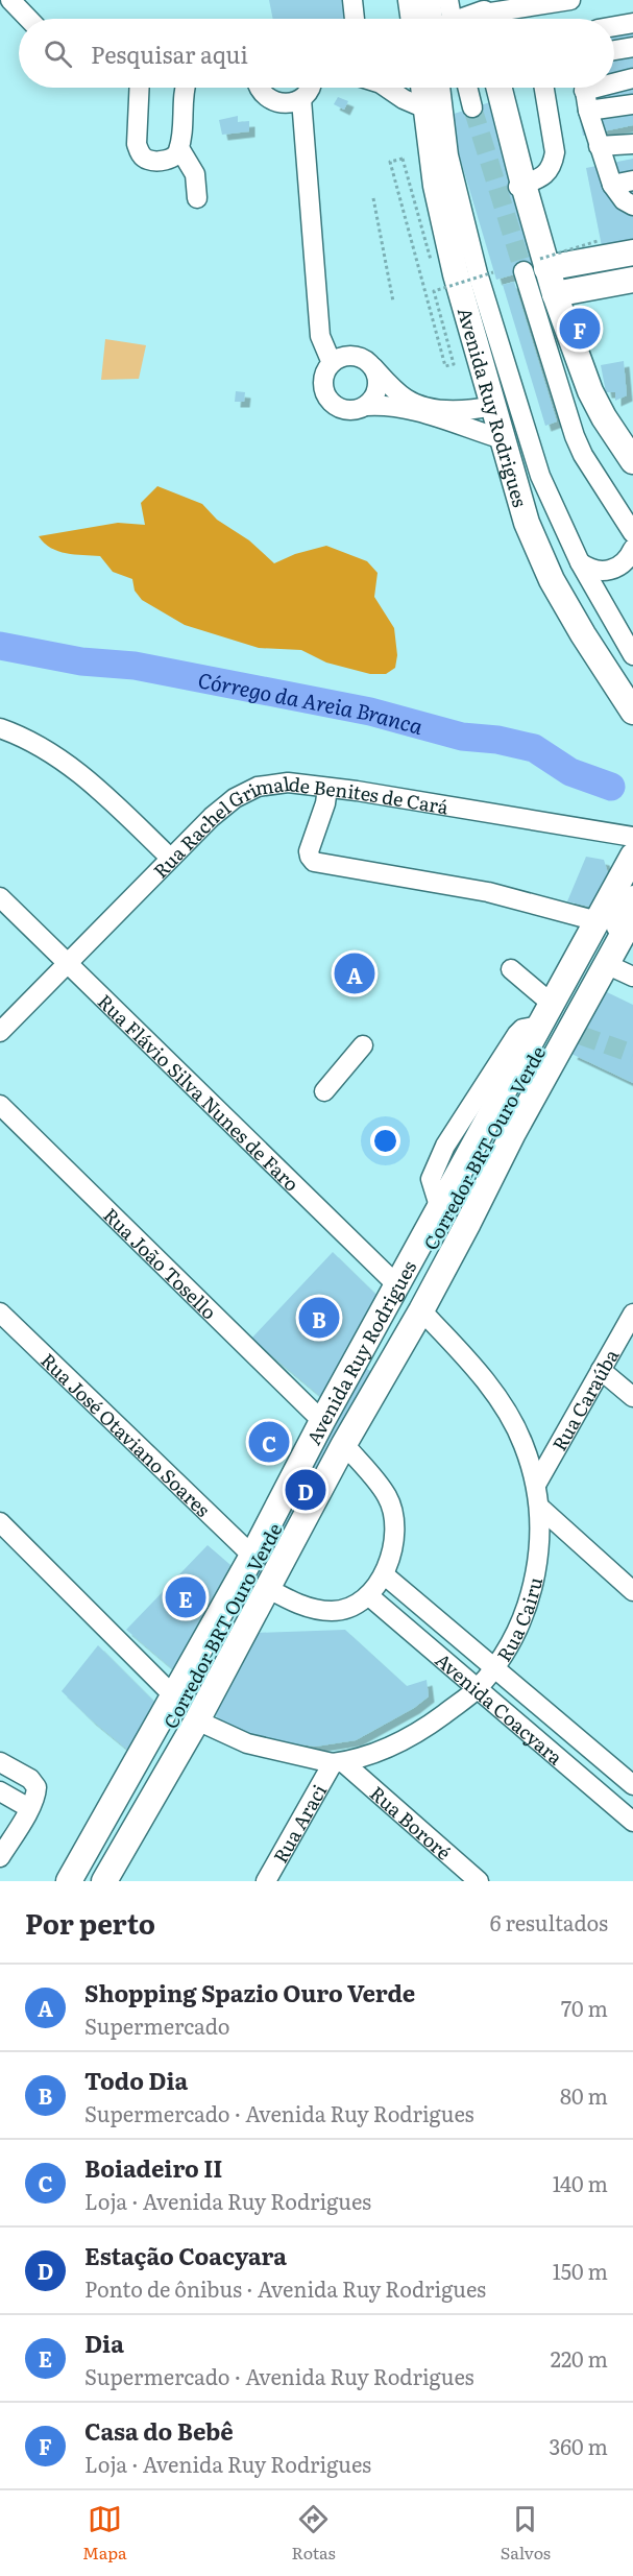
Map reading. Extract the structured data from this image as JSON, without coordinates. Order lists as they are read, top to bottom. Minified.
{"streets":{"main road":["Avenida Ruy Rodrigues"],"street":["Rua Rachel Grimalde Benites de Cará","Rua Flávio Silva Nunes de Faro","Corredor BRT Ouro Verde","Rua João Tosello","Rua Caraúba","Rua José Otaviano Soares","Rua Cairu","Avenida Coacyara","Rua Bororé","Rua Araci"]},"crossings":[["Avenida Ruy Rodrigues","Rua Flávio Silva Nunes de Faro"],["Avenida Ruy Rodrigues","Corredor BRT Ouro Verde"],["Avenida Ruy Rodrigues","Rua João Tosello"],["Avenida Ruy Rodrigues","Rua José Otaviano Soares"],["Avenida Ruy Rodrigues","Rua Cairu"],["Rua Rachel Grimalde Benites de Cará","Rua Flávio Silva Nunes de Faro"],["Rua Flávio Silva Nunes de Faro","Corredor BRT Ouro Verde"],["Rua Flávio Silva Nunes de Faro","Rua Cairu"],["Corredor BRT Ouro Verde","Rua Cairu"],["Rua Caraúba","Rua Cairu"],["Rua Cairu","Avenida Coacyara"],["Rua Cairu","Rua Bororé"],["Rua Cairu","Rua Araci"],["Rua Bororé","Rua Araci"]],"water":["Córrego da Areia Branca"],"page":{"search":"Pesquisar aqui","pins":["F","A","B","C","D","E"],"heading":["Por perto","6 resultados"],"list":[{"mark":"A","name":"Shopping Spazio Ouro Verde","note":"Supermercado","value":"70 m"},{"mark":"B","name":"Todo Dia","note":"Supermercado · Avenida Ruy Rodrigues","value":"80 m"},{"mark":"C","name":"Boiadeiro II","note":"Loja · Avenida Ruy Rodrigues","value":"140 m"},{"mark":"D","name":"Estação Coacyara","note":"Ponto de ônibus · Avenida Ruy Rodrigues","value":"150 m"},{"mark":"E","name":"Dia","note":"Supermercado · Avenida Ruy Rodrigues","value":"220 m"},{"mark":"F","name":"Casa do Bebê","note":"Loja · Avenida Ruy Rodrigues","value":"360 m"}],"nav":["Mapa","Rotas","Salvos"]}}
